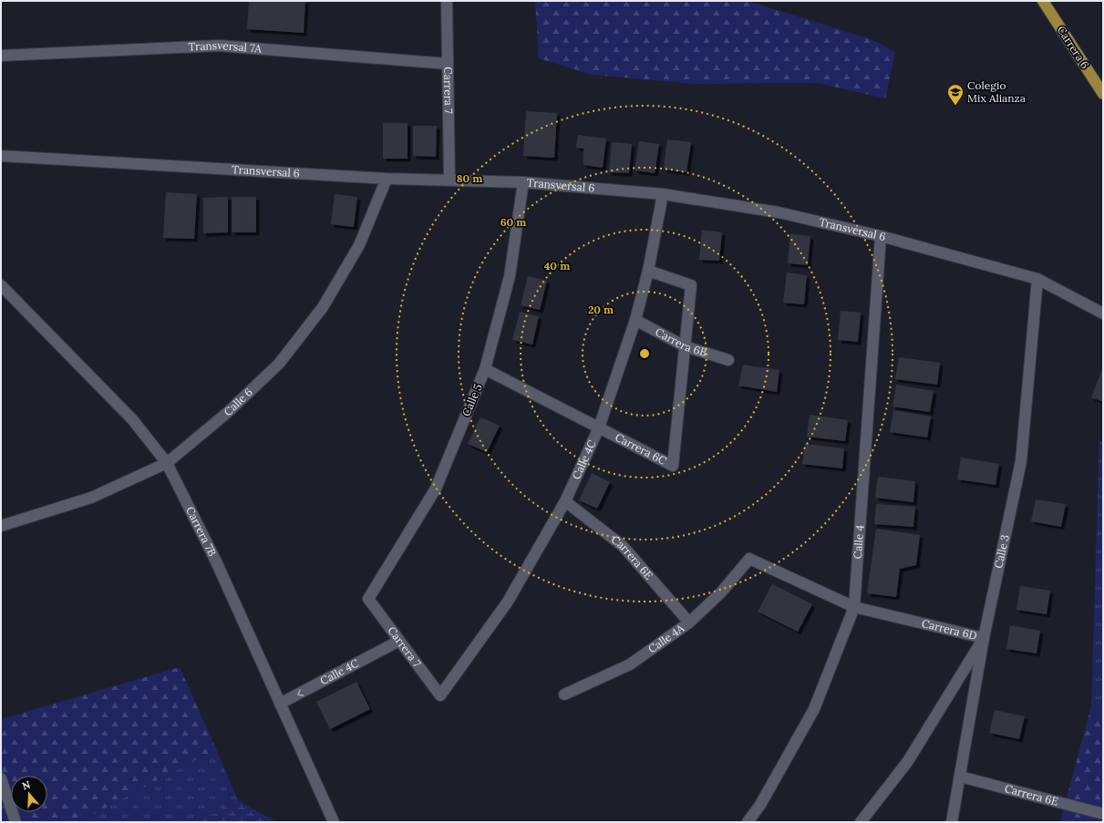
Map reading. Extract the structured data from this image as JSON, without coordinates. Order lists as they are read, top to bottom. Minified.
{"streets":{"main road":["Carrera 6"],"street":["Transversal 7A","Carrera 7","Transversal 6","Carrera 6B","Calle 5","Calle 6","Carrera 6C","Calle 4C","Carrera 7B","Calle 4","Calle 3","Carrera 6E","Carrera 6D","Calle 4A"]},"crossings":[["Transversal 7A","Carrera 7"],["Carrera 7","Transversal 6"],["Carrera 7","Calle 5"],["Carrera 7","Calle 4C"],["Transversal 6","Calle 5"],["Transversal 6","Calle 6"],["Transversal 6","Calle 4C"],["Transversal 6","Calle 4"],["Transversal 6","Calle 3"],["Carrera 6B","Carrera 6C"],["Carrera 6B","Calle 4C"],["Calle 5","Carrera 6C"],["Calle 6","Carrera 7B"],["Carrera 6C","Calle 4C"],["Calle 4C","Carrera 7B"],["Calle 4C","Carrera 6E"],["Calle 4","Carrera 6D"],["Calle 3","Carrera 6E"],["Calle 3","Carrera 6D"],["Carrera 6E","Calle 4A"],["Carrera 6D","Calle 4A"]],"places":{"school or university":["Colegio Mix Alianza"]},"north":"top","rings":["80 m","60 m","40 m","20 m"]}
